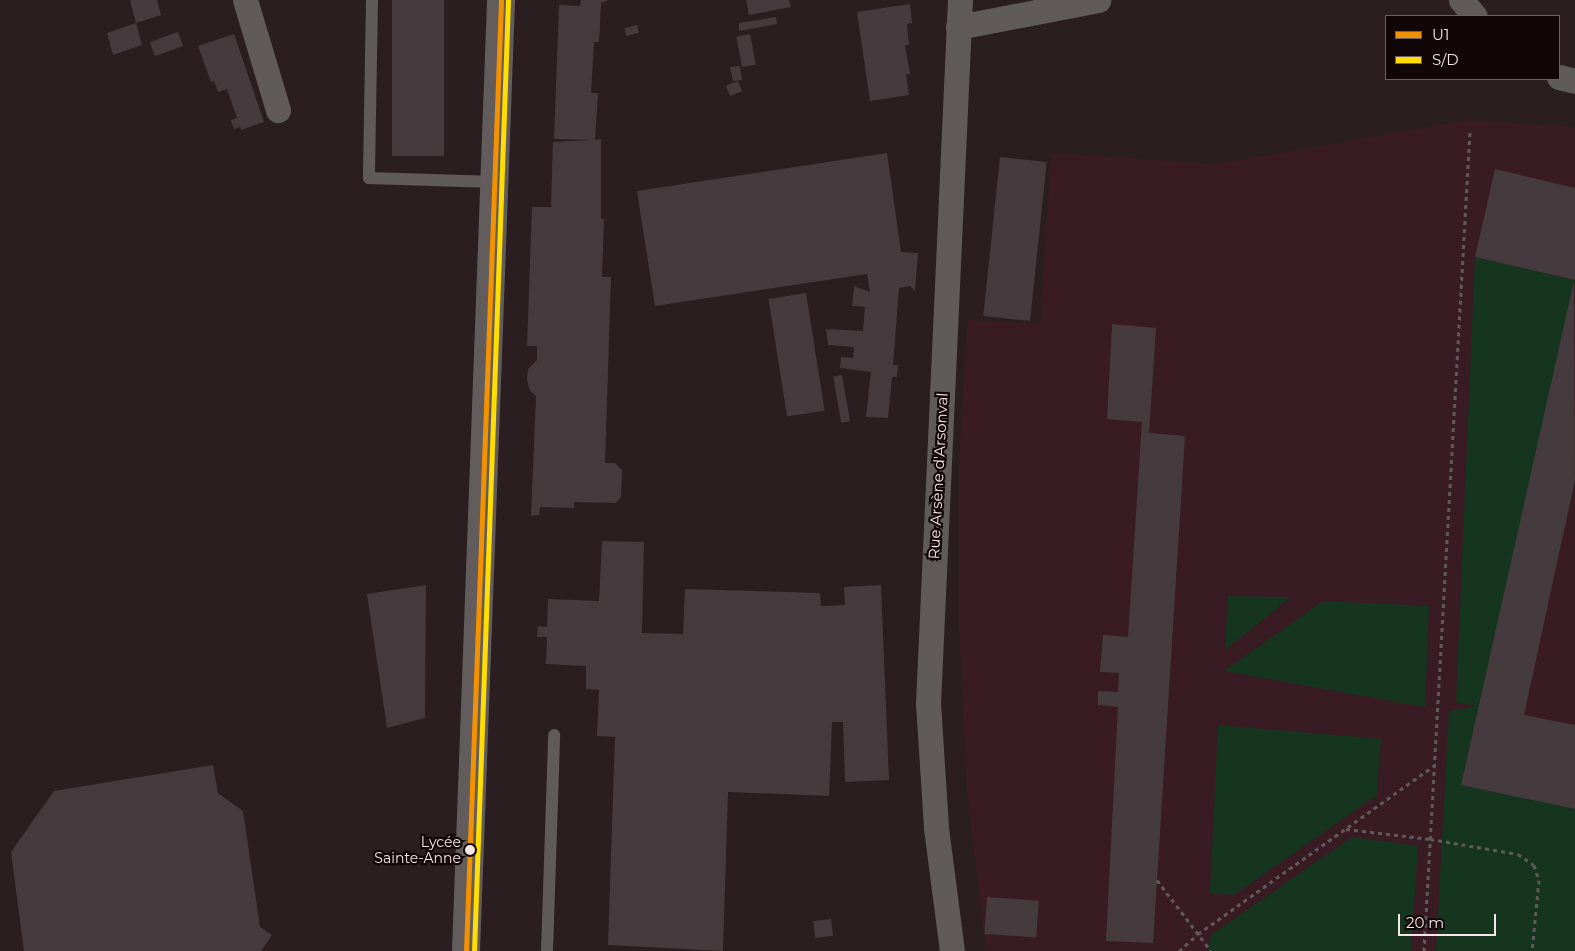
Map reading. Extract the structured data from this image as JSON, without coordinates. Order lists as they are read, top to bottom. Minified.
{"streets":{"street":["Rue Arsène d'Arsonval"]},"places":["Lycée Sainte-Anne"],"lines":["transit line U1","transit line S/D"],"legend":["U1","S/D"],"scale_bar":"20 m"}
